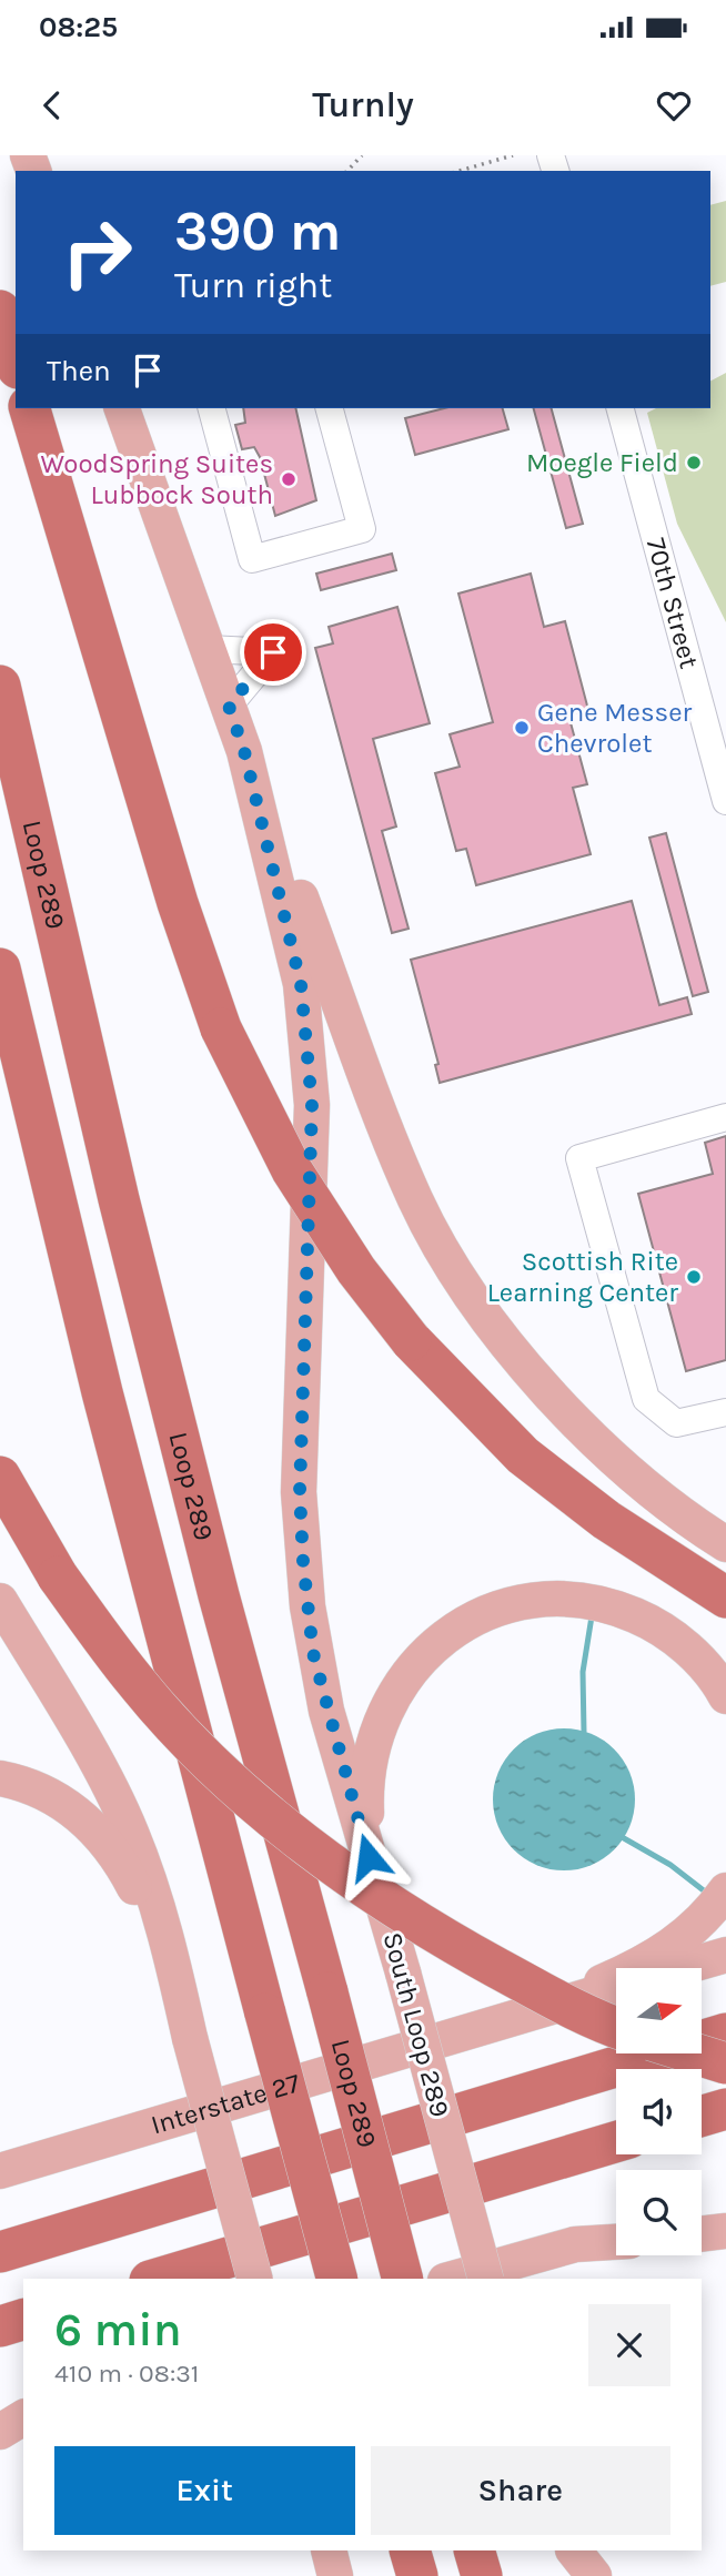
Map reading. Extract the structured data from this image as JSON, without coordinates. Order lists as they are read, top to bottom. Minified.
{"streets":{"highway":["Loop 289"],"main road":["South Loop 289","Interstate 27"],"street":["70th Street"]},"places":["Moegle Field","WoodSpring Suites Lubbock South","Gene Messer Chevrolet","Scottish Rite Learning Center"],"north":"right","page":{"status":"08:25","header":"Turnly","turn":["390 m","Turn right"],"then":"Then","heading":["6 min","410 m · 08:31"],"buttons":["Exit","Share"]}}
